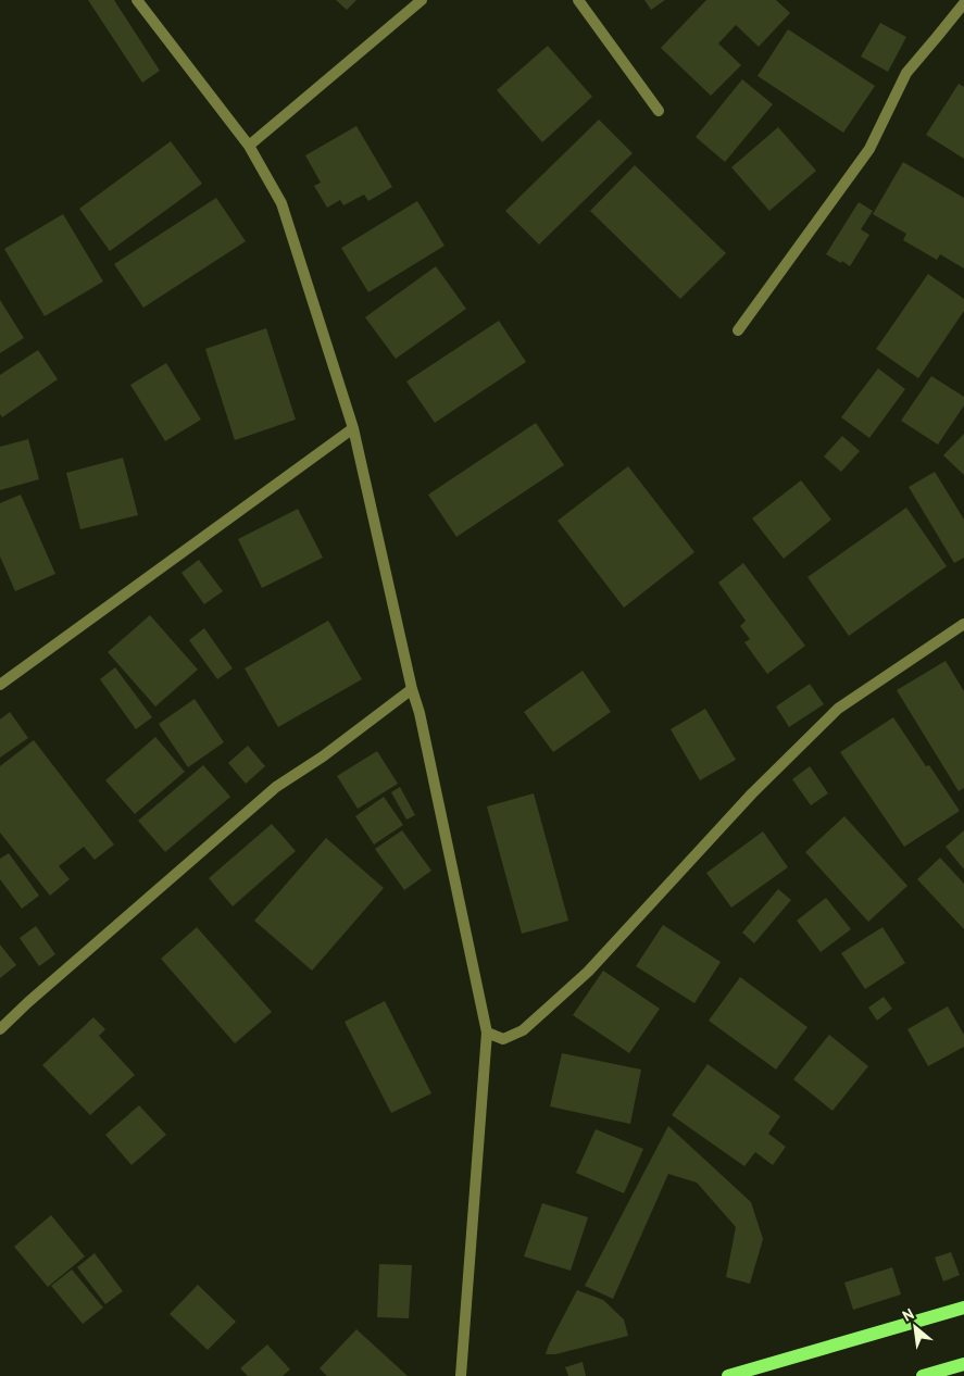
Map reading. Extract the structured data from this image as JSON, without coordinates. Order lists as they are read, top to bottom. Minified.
{"north":"top left"}
